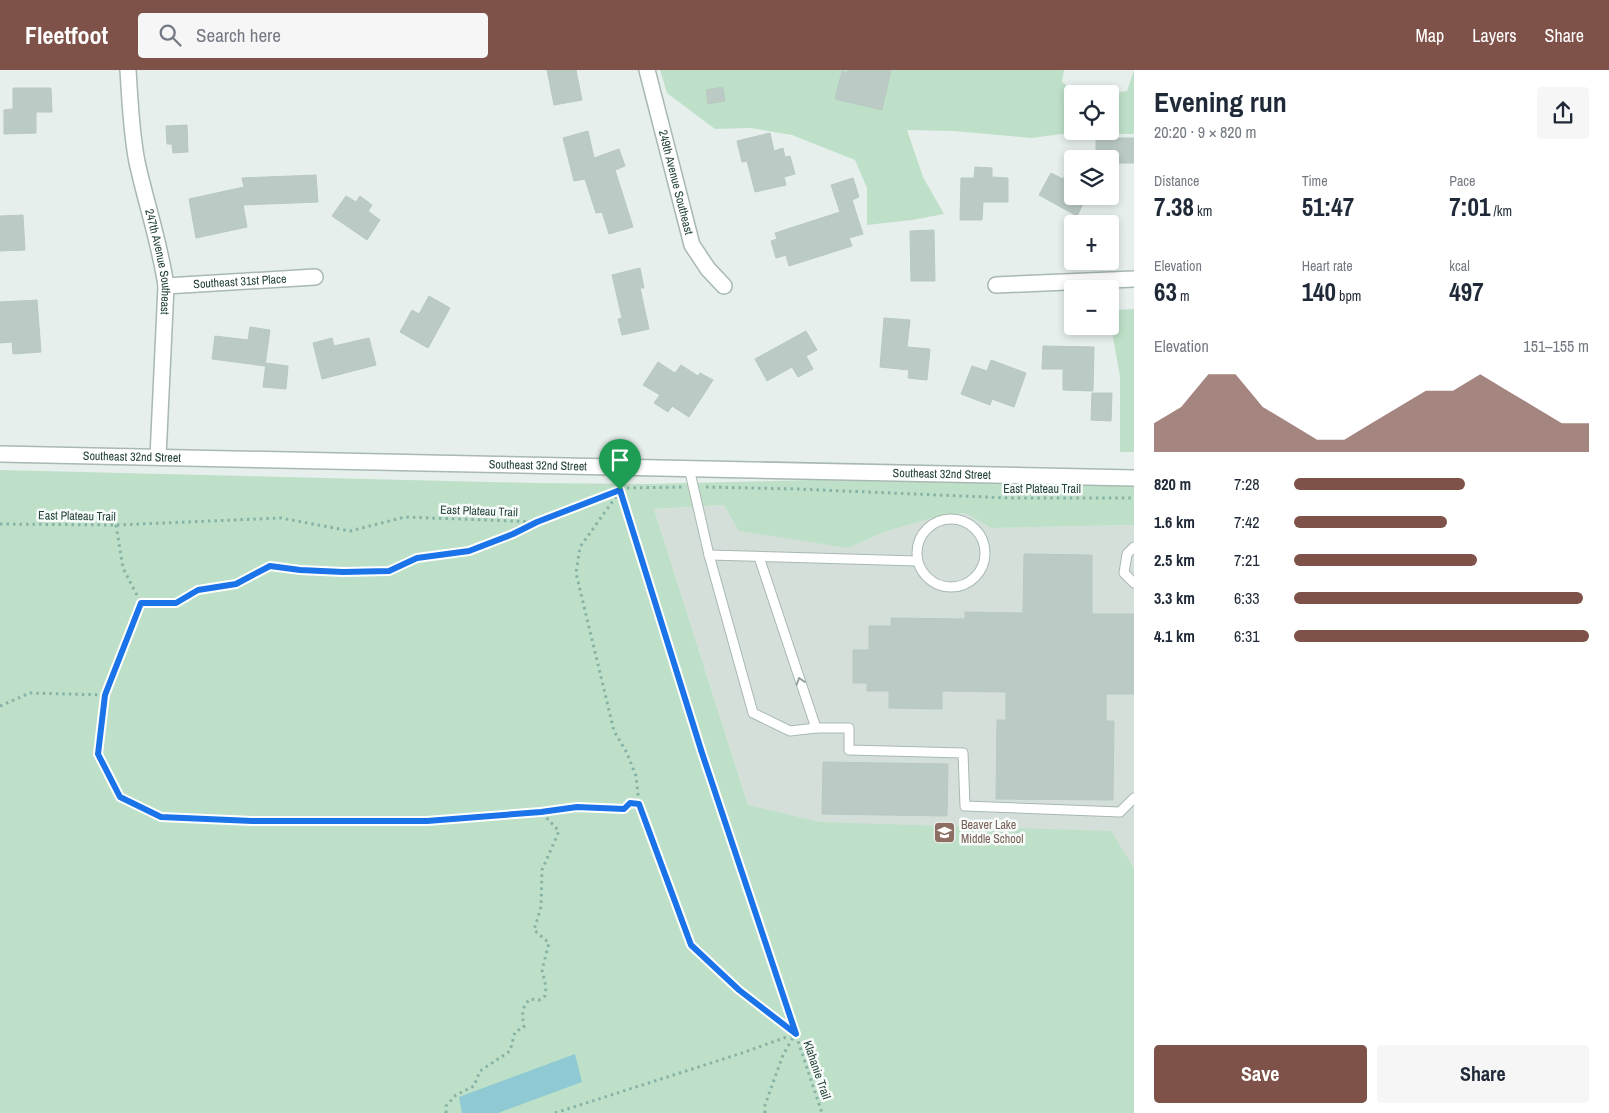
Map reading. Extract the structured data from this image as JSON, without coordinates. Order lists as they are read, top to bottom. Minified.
{"streets":{"street":["249th Avenue Southeast","247th Avenue Southeast","Southeast 31st Place","Southeast 32nd Street"],"path":["East Plateau Trail","Klahanie Trail"]},"crossings":[["247th Avenue Southeast","Southeast 31st Place"],["247th Avenue Southeast","Southeast 32nd Street"],["East Plateau Trail","Klahanie Trail"]],"places":{"school or university":["Beaver Lake Middle School"]},"page":{"header":"Fleetfoot","search":"Search here","nav":["Map","Layers","Share"],"heading":["Evening run","20:20 · 9 × 820 m"],"map_buttons":["+","−"],"stats":[["Distance","7.38 km"],["Time","51:47"],["Pace","7:01 /km"],["Elevation","63 m"],["Heart rate","140 bpm"],["kcal","497"]],"chart":["Elevation","151–155 m"],"list":[{"name":"820 m","note":"7:28"},{"name":"1.6 km","note":"7:42"},{"name":"2.5 km","note":"7:21"},{"name":"3.3 km","note":"6:33"},{"name":"4.1 km","note":"6:31"}],"buttons":["Save","Share"]}}
